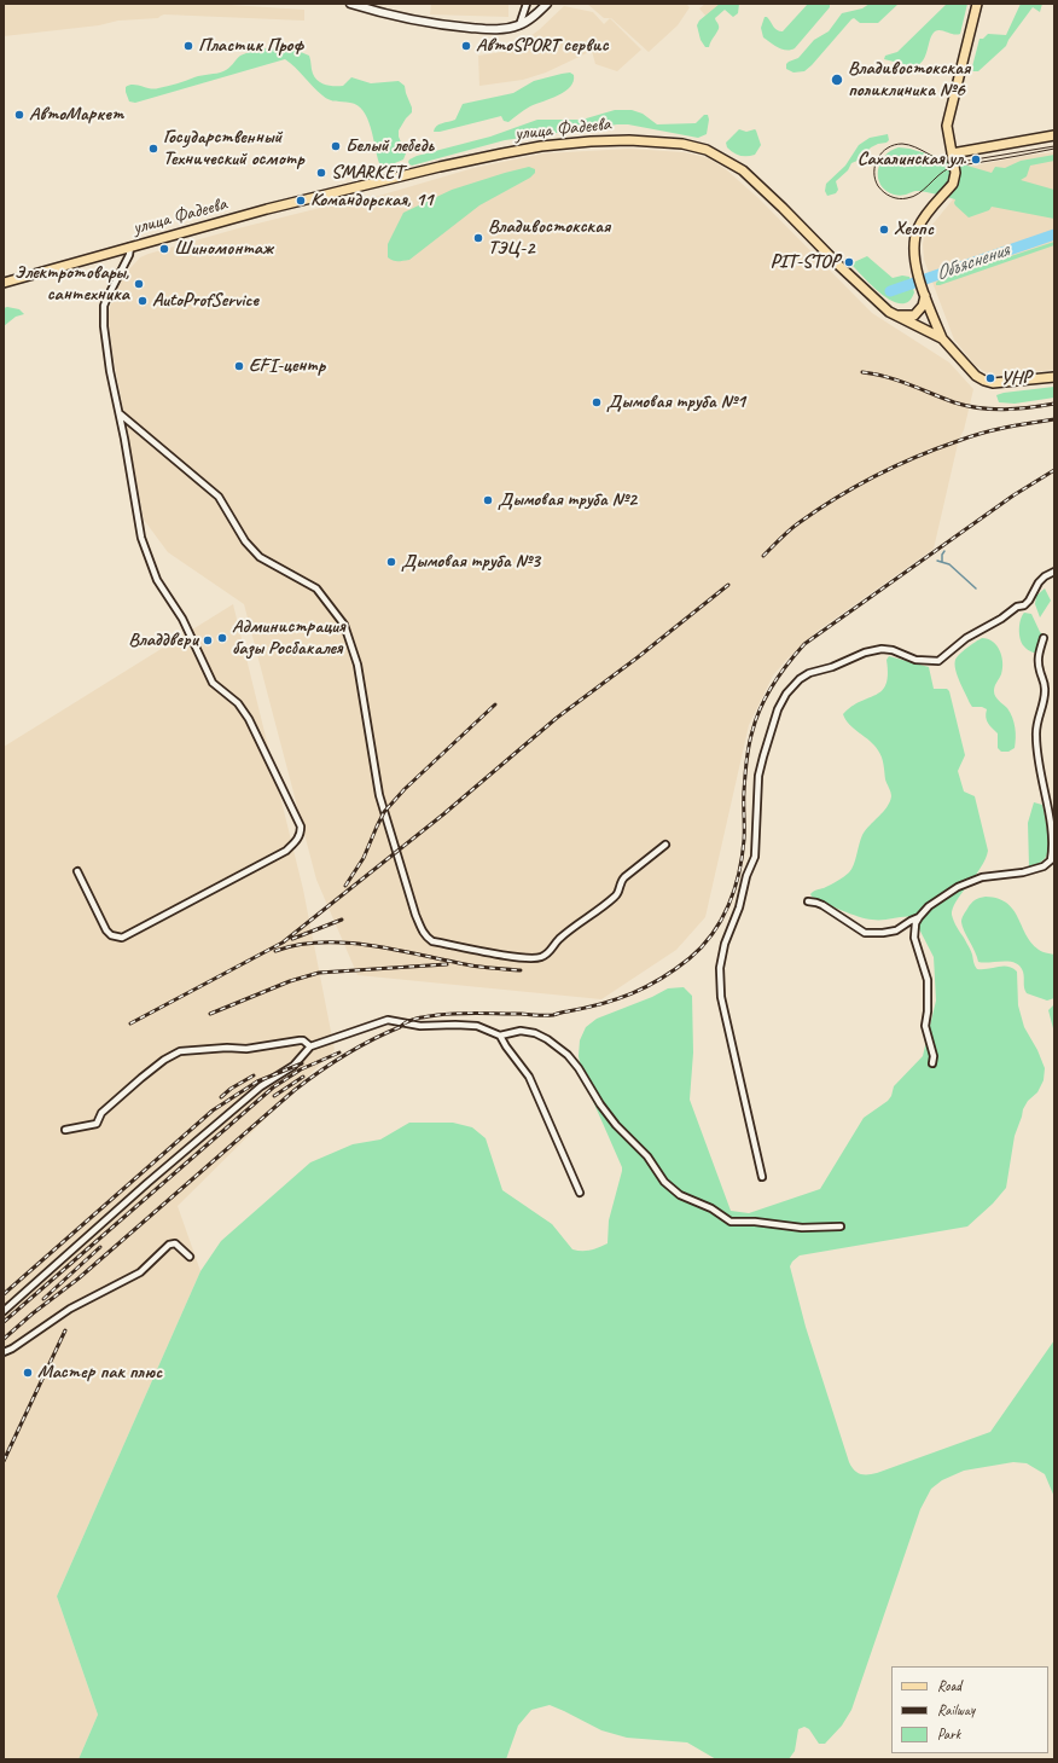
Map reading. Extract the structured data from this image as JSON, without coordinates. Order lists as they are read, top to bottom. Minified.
{"streets":{"main road":["улица Фадеева"]},"water":["Объяснения"],"places":["Пластик Проф","АвтоSPORT сервис","Владивостокская поликлиника №6","АвтоМаркет","Белый лебедь","Государственный Технический осмотр","Сахалинская ул.","SMARKET","Командорская, 11","Хеопс","Владивостокская ТЭЦ-2","Шиномонтаж","PIT-STOP","Электротовары, сантехника","AutoProfService","EFI-центр","УНР","Дымовая труба №1","Дымовая труба №2","Дымовая труба №3","Администрация базы Росбакалея","Владдвери","Мастер пак плюс"],"legend":["Road","Railway","Park"]}
